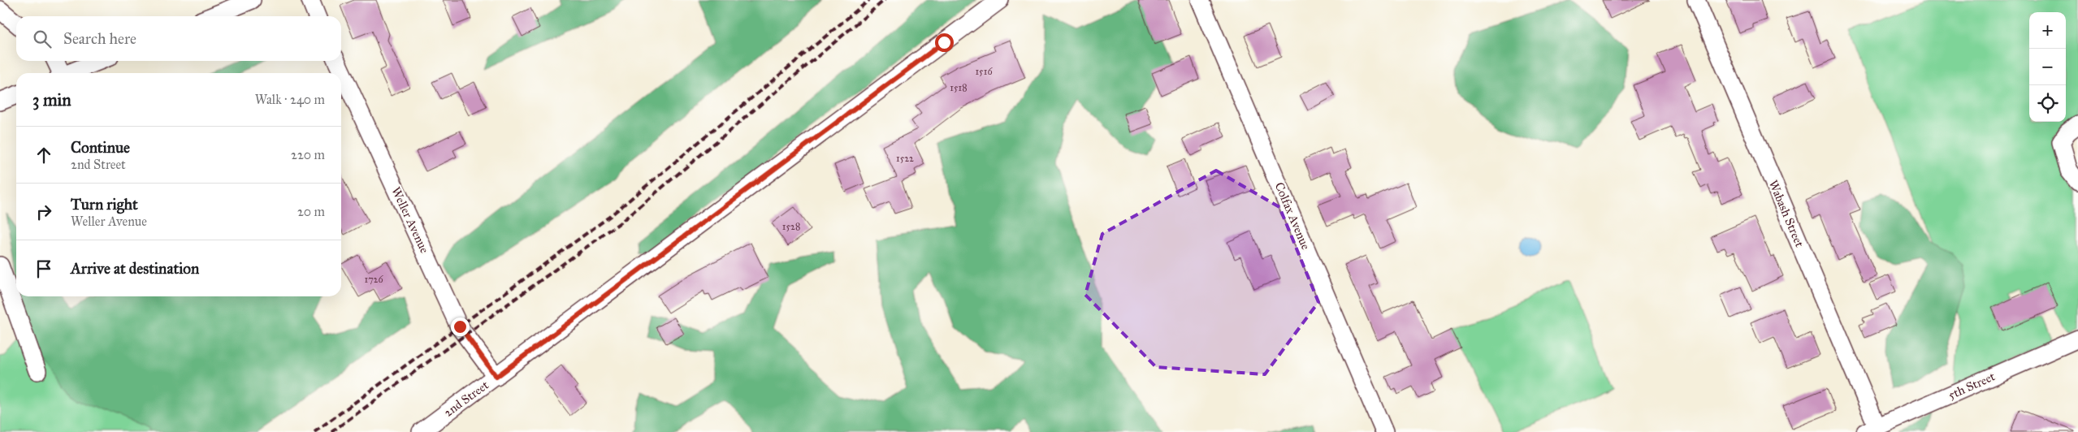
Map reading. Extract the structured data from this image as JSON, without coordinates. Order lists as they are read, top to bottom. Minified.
{"streets":{"street":["Wabash Street","Colfax Avenue","Weller Avenue","5th Street","2nd Street"]},"crossings":[["Wabash Street","5th Street"],["Weller Avenue","2nd Street"]],"house_numbers":["1516","1518","1522","1528","1726"],"page":{"map_buttons":["+","−"],"search":"Search here","heading":["3 min","Walk · 240 m"],"list":[["Continue","2nd Street","220 m"],["Turn right","Weller Avenue","20 m"],"Arrive at destination"]}}
